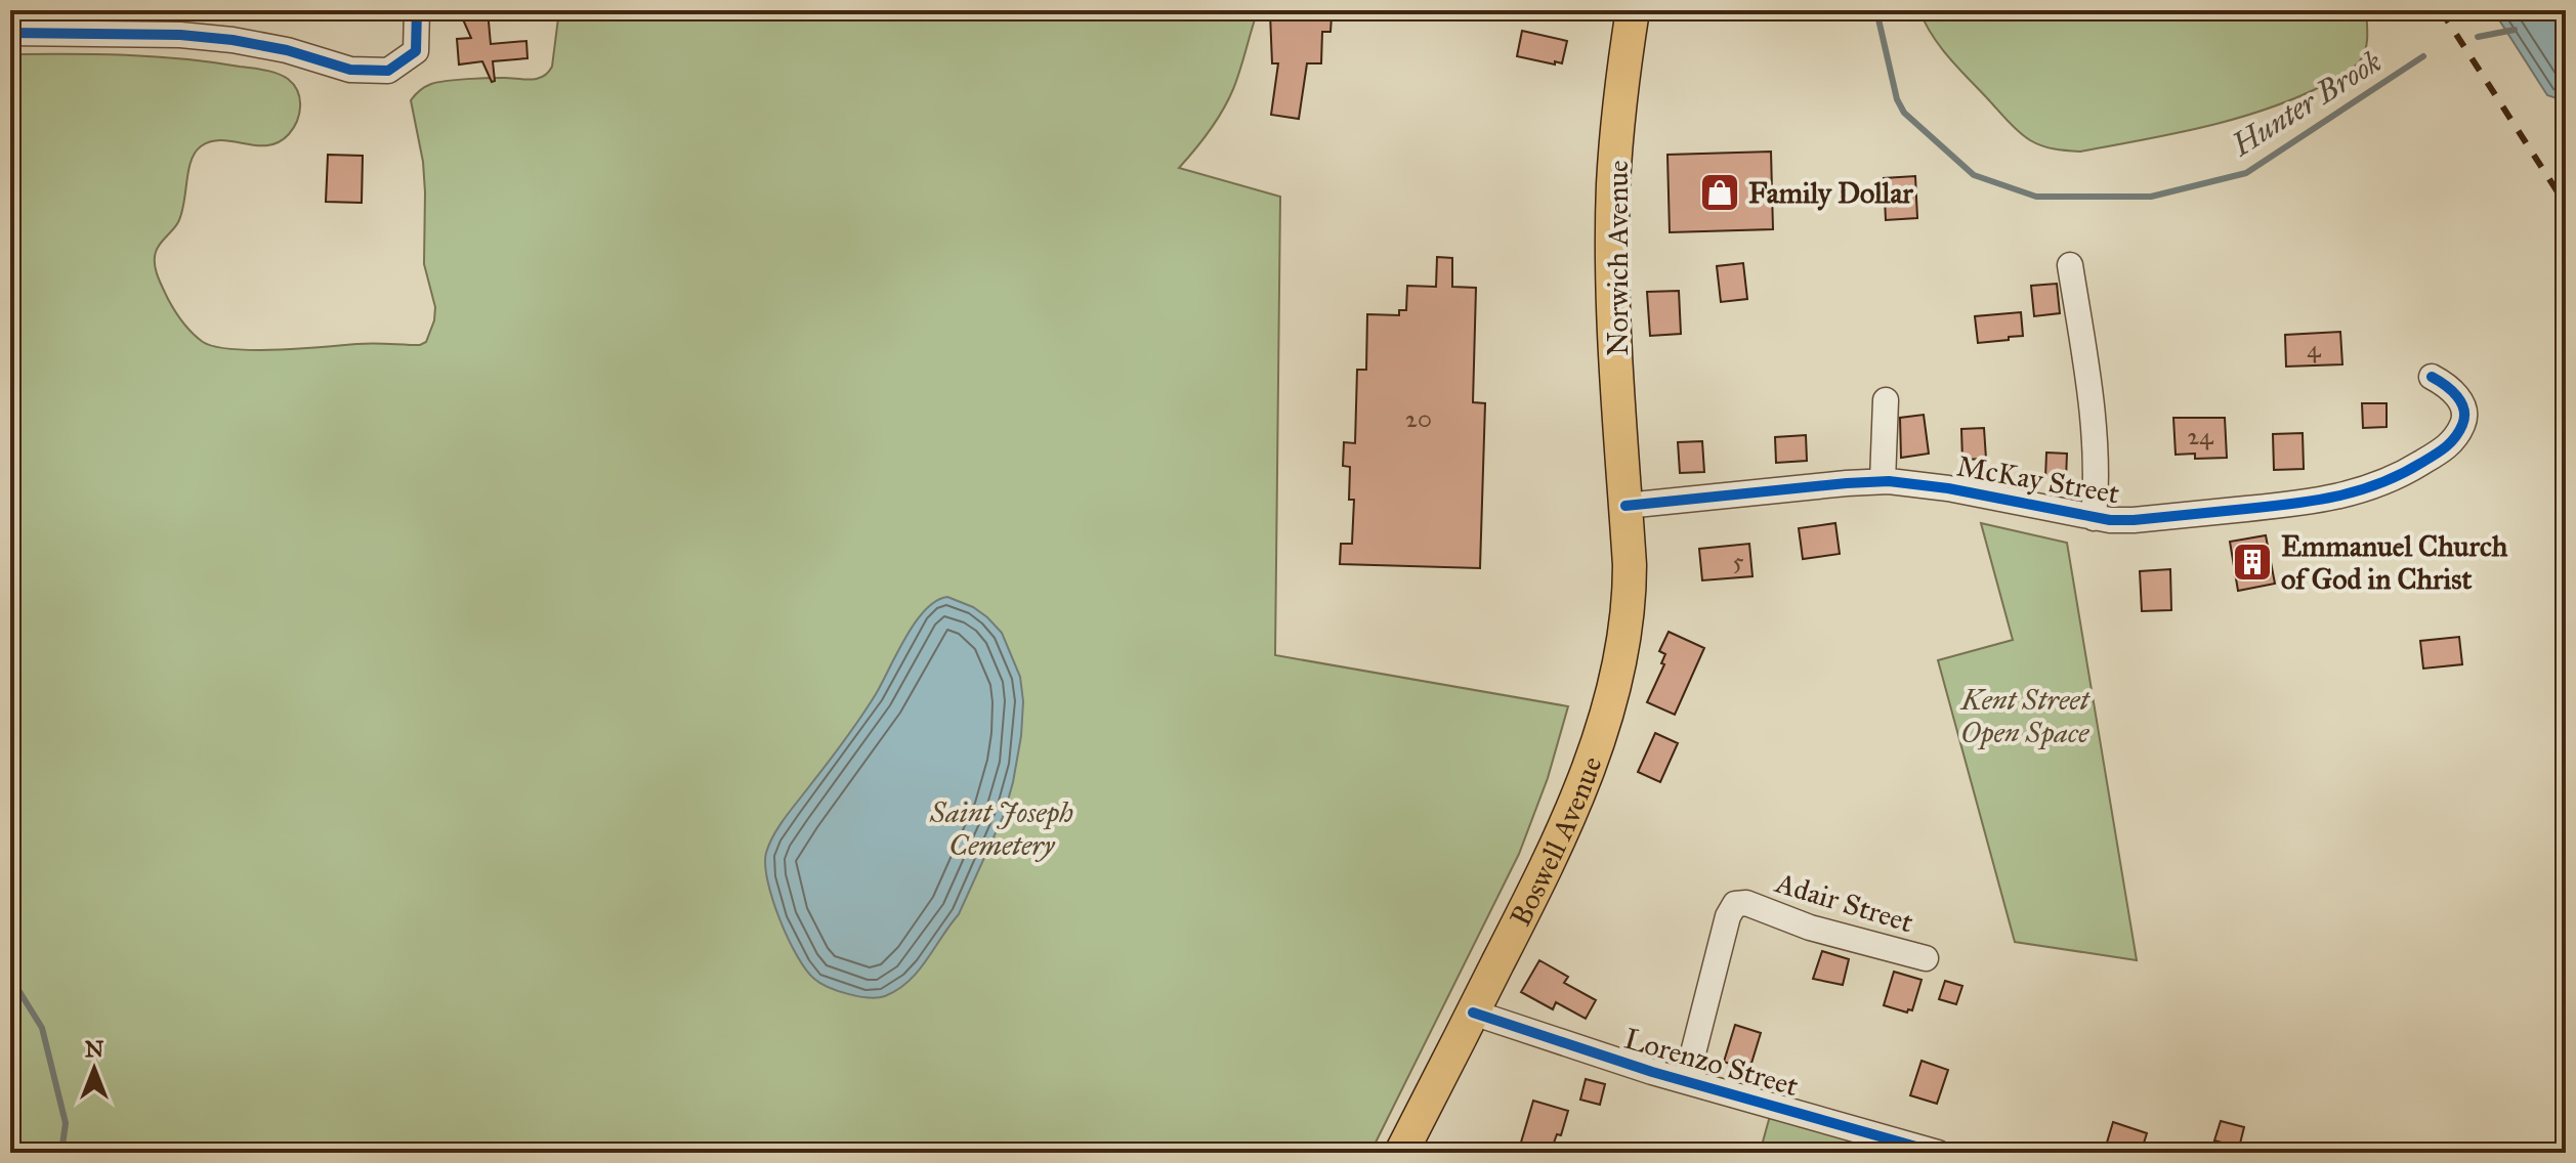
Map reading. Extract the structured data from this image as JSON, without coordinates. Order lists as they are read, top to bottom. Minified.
{"streets":{"main road":["Norwich Avenue","Boswell Avenue"],"street":["McKay Street","Adair Street","Lorenzo Street"]},"crossings":[["Norwich Avenue","McKay Street"],["Norwich Avenue","Boswell Avenue"],["McKay Street","Boswell Avenue"],["Boswell Avenue","Lorenzo Street"],["Adair Street","Lorenzo Street"]],"water":["Hunter Brook"],"parks":["Kent Street Open Space","Saint Joseph Cemetery"],"places":{"shop":["Family Dollar"],"building":["Emmanuel Church of God in Christ"]},"house_numbers":["4","20","24","5"],"north":"top"}
